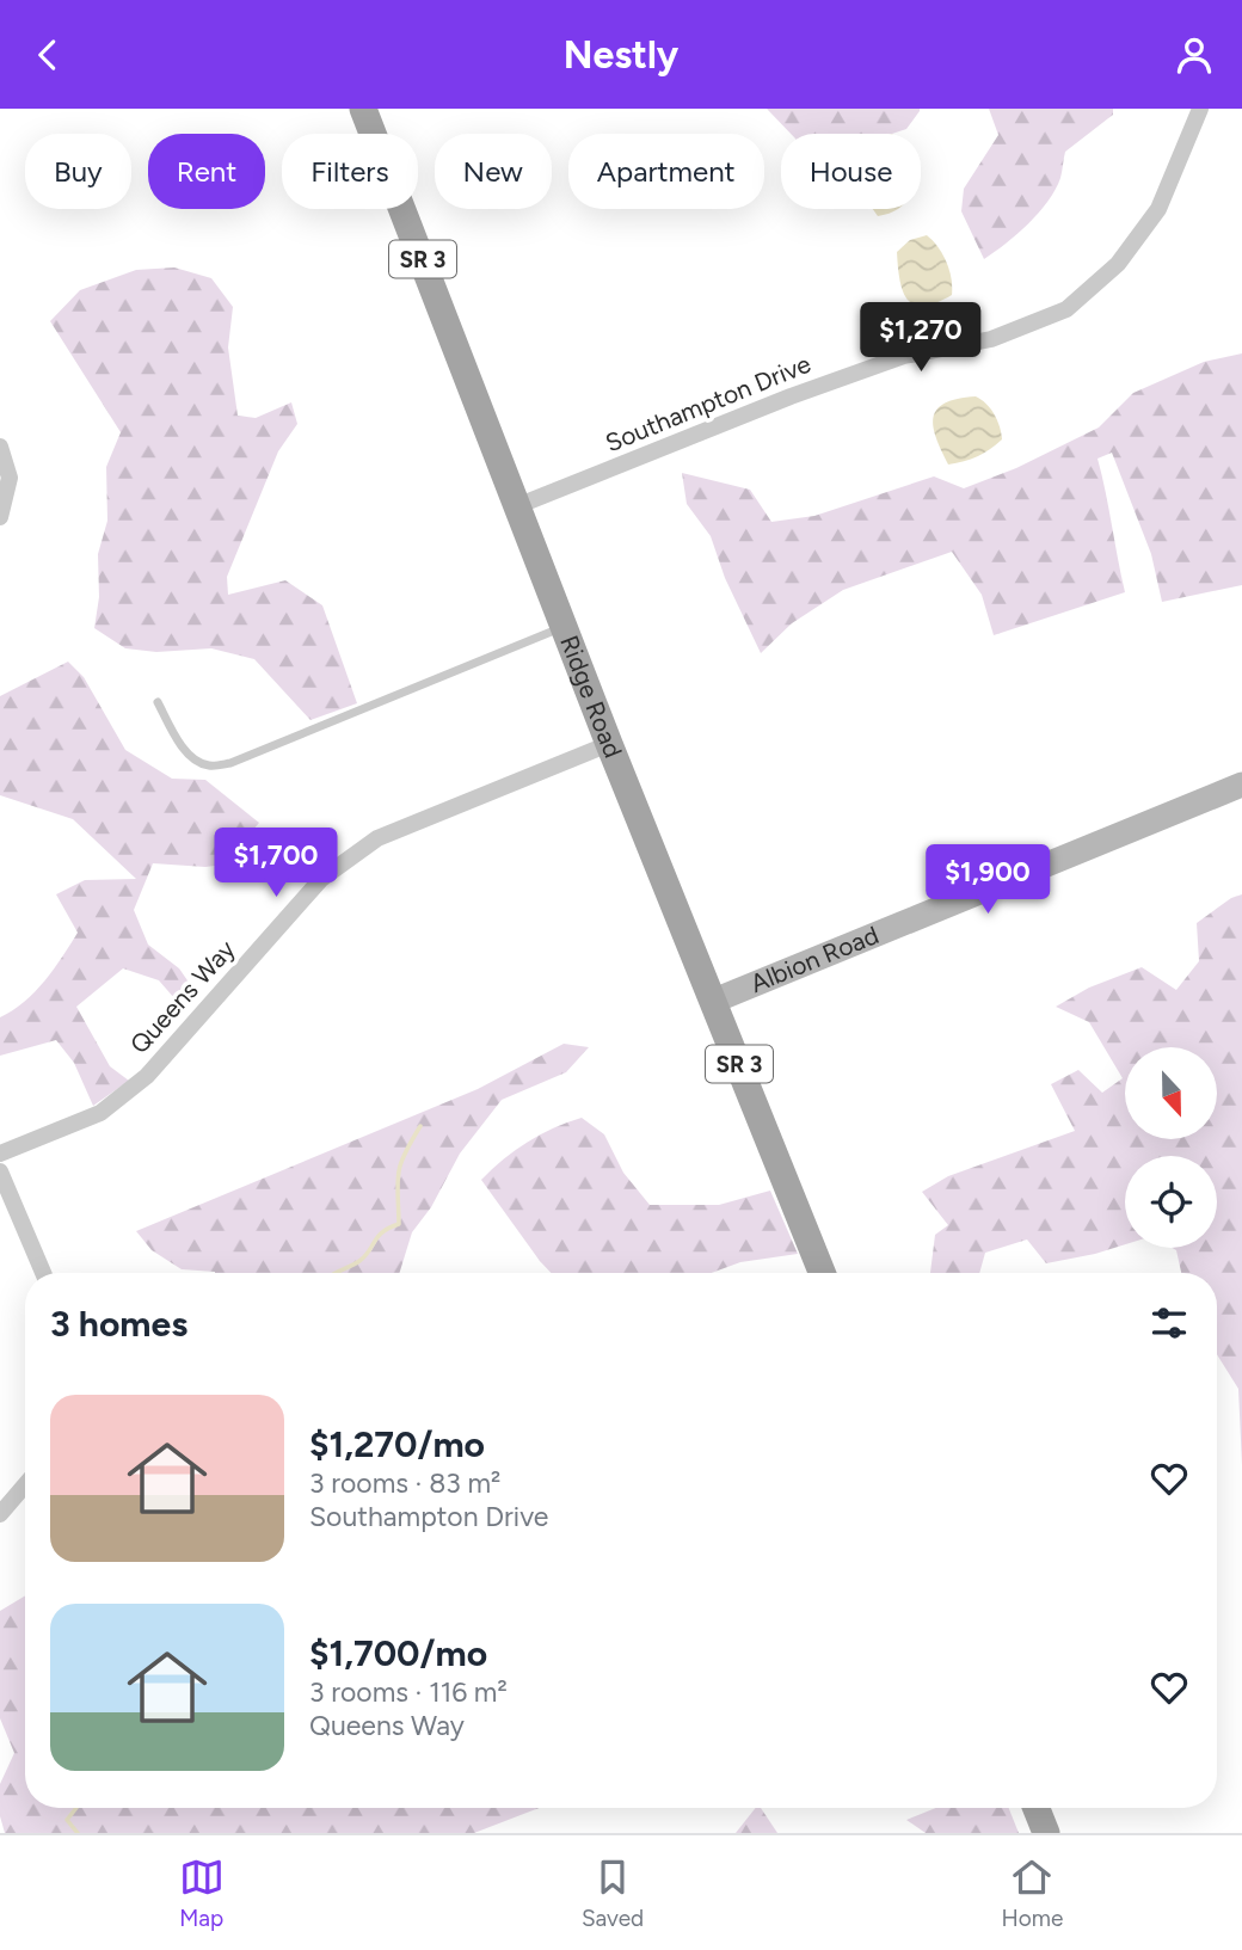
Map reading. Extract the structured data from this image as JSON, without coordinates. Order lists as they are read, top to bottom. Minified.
{"streets":{"main road":["SR 3","Ridge Road"],"street":["Southampton Drive","Albion Road","Queens Way"]},"crossings":[["Southampton Drive","Ridge Road"],["Ridge Road","Albion Road"],["Ridge Road","Queens Way"]],"north":"bottom","page":{"header":"Nestly","chip":["Buy","Rent","Filters","New","Apartment","House"],"price":["$1,270","$1,700","$1,900"],"heading":"3 homes","list":[{"name":"$1,270/mo","note":"3 rooms · 83 m² · Southampton Drive"},{"name":"$1,700/mo","note":"3 rooms · 116 m² · Queens Way"}],"tabs":["Map","Saved","Home"]}}
